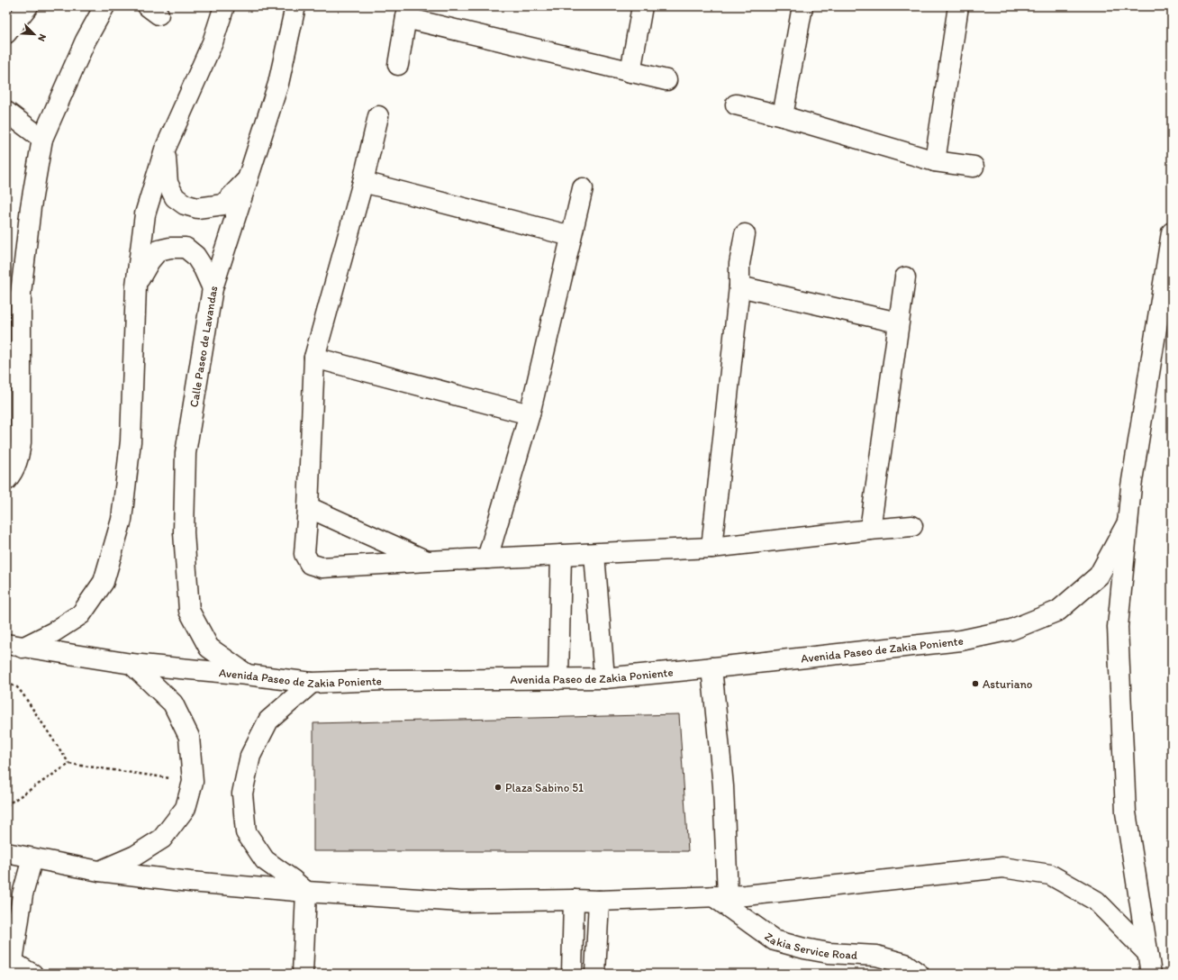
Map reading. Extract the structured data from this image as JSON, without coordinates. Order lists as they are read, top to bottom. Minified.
{"streets":{"street":["Calle Paseo de Lavandas","Avenida Paseo de Zakia Poniente","Zakia Service Road"]},"crossings":[["Calle Paseo de Lavandas","Avenida Paseo de Zakia Poniente"]],"places":["Asturiano","Plaza Sabino 51"],"north":"bottom right"}
